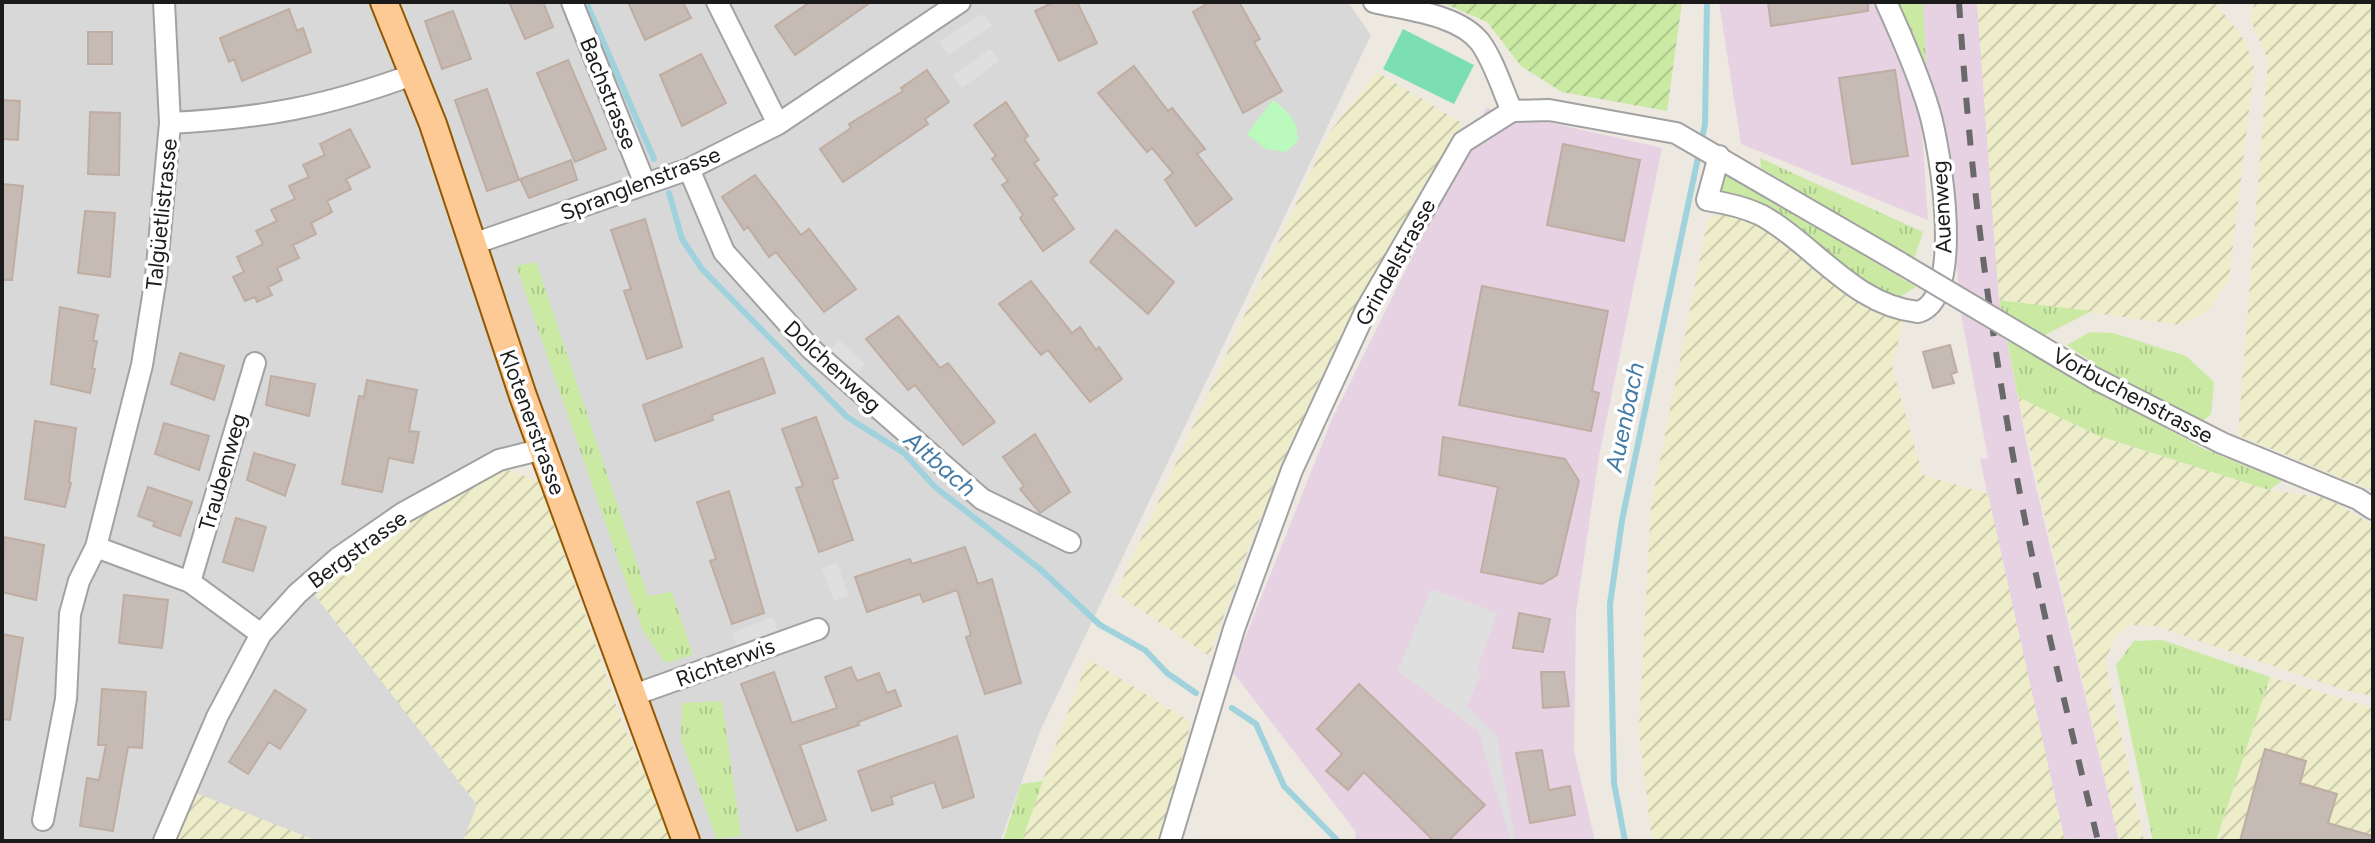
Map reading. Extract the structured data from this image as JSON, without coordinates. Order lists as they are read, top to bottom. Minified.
{"streets":{"main road":["Klotenerstrasse"],"street":["Bachstrasse","Spranglenstrasse","Auenweg","Talgüetlistrasse","Grindelstrasse","Dolchenweg","Vorbuchenstrasse","Traubenweg","Bergstrasse","Richterwis"]},"crossings":[["Bachstrasse","Spranglenstrasse"],["Spranglenstrasse","Dolchenweg"],["Spranglenstrasse","Klotenerstrasse"],["Auenweg","Vorbuchenstrasse"],["Talgüetlistrasse","Klotenerstrasse"],["Klotenerstrasse","Bergstrasse"],["Klotenerstrasse","Richterwis"]],"water":["Auenbach","Altbach"]}
